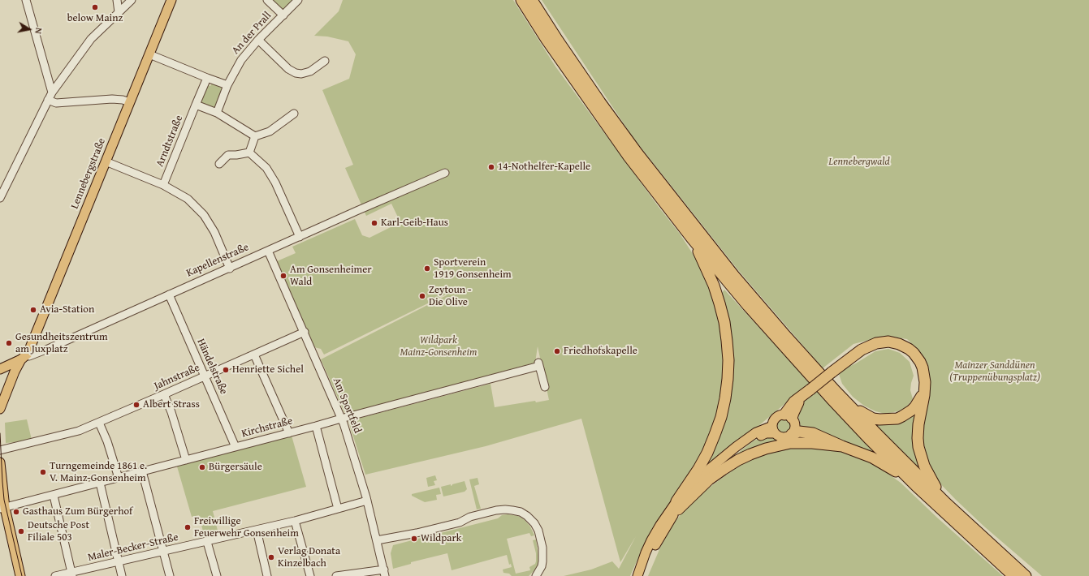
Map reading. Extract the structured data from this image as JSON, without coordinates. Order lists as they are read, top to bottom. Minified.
{"streets":{"main road":["Lennebergstraße","Kapellenstraße"],"street":["An der Prall","Arndtstraße","Händelstraße","Jahnstraße","Am Sportfeld","Kirchstraße","Maler-Becker-Straße"]},"crossings":[["Lennebergstraße","Kapellenstraße"],["Kapellenstraße","Händelstraße"],["Kapellenstraße","Am Sportfeld"],["Händelstraße","Jahnstraße"],["Händelstraße","Kirchstraße"],["Jahnstraße","Am Sportfeld"],["Am Sportfeld","Kirchstraße"],["Am Sportfeld","Maler-Becker-Straße"]],"parks":["Lennebergwald","Wildpark Mainz-Gonsenheim","Mainzer Sanddünen (Truppenübungsplatz)"],"places":["below Mainz","14-Nothelfer-Kapelle","Karl-Geib-Haus","Sportverein 1919 Gonsenheim","Am Gonsenheimer Wald","Zeytoun - Die Olive","Avia-Station","Gesundheitszentrum am Juxplatz","Friedhofskapelle","Henriette Sichel","Albert Strass","Bürgersäule","Turngemeinde 1861 e. V. Mainz-Gonsenheim","Gasthaus Zum Bürgerhof","Freiwillige Feuerwehr Gonsenheim","Deutsche Post Filiale 503","Wildpark","Verlag Donata Kinzelbach"],"north":"right"}
